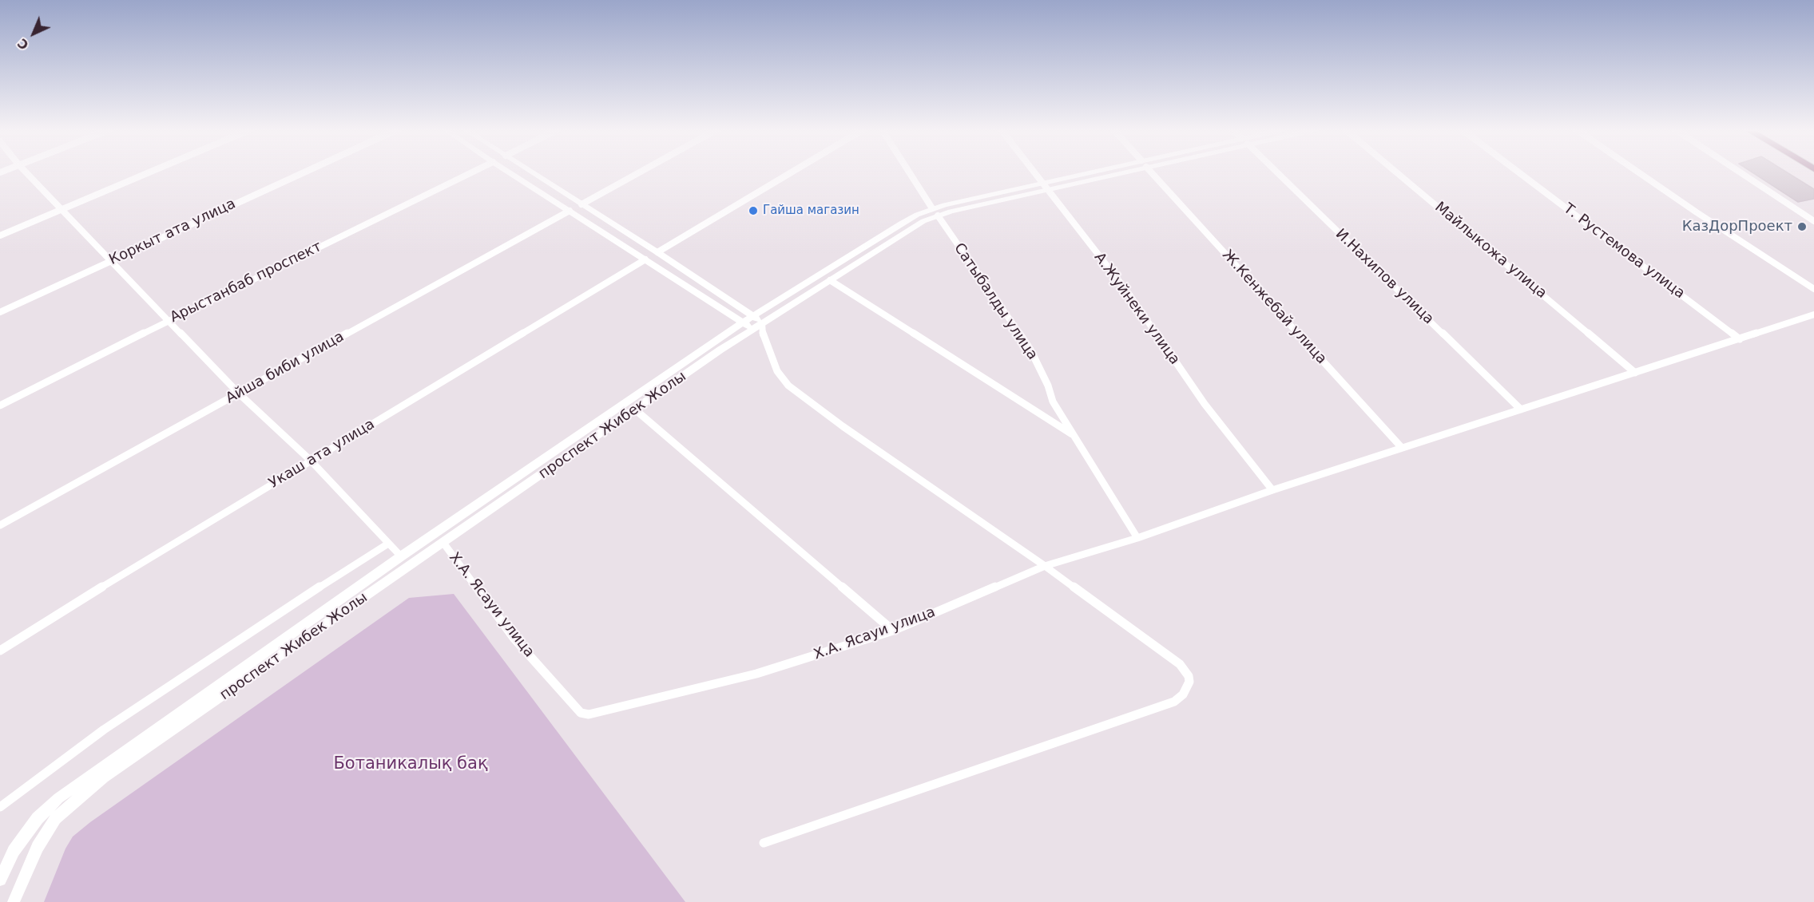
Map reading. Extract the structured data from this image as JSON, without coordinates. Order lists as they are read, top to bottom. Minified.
{"streets":{"street":["Коркыт ата улица","Майлыкожа улица","Т. Рустемова улица","И.Нахипов улица","Арыстанбаб проспект","Сатыбалды улица","Ж.Кенжебай улица","А.Жуйнеки улица","Айша биби улица","проспект Жибек Жолы","Укаш ата улица","Х.А. Ясауи улица"]},"crossings":[["Майлыкожа улица","Х.А. Ясауи улица"],["Т. Рустемова улица","Х.А. Ясауи улица"],["И.Нахипов улица","Х.А. Ясауи улица"],["Сатыбалды улица","проспект Жибек Жолы"],["Сатыбалды улица","Х.А. Ясауи улица"],["Ж.Кенжебай улица","Х.А. Ясауи улица"],["А.Жуйнеки улица","проспект Жибек Жолы"],["А.Жуйнеки улица","Х.А. Ясауи улица"],["проспект Жибек Жолы","Х.А. Ясауи улица"]],"parks":["Ботаникалық бақ"],"places":["Гайша магазин","КазДорПроект"],"north":"bottom left"}
